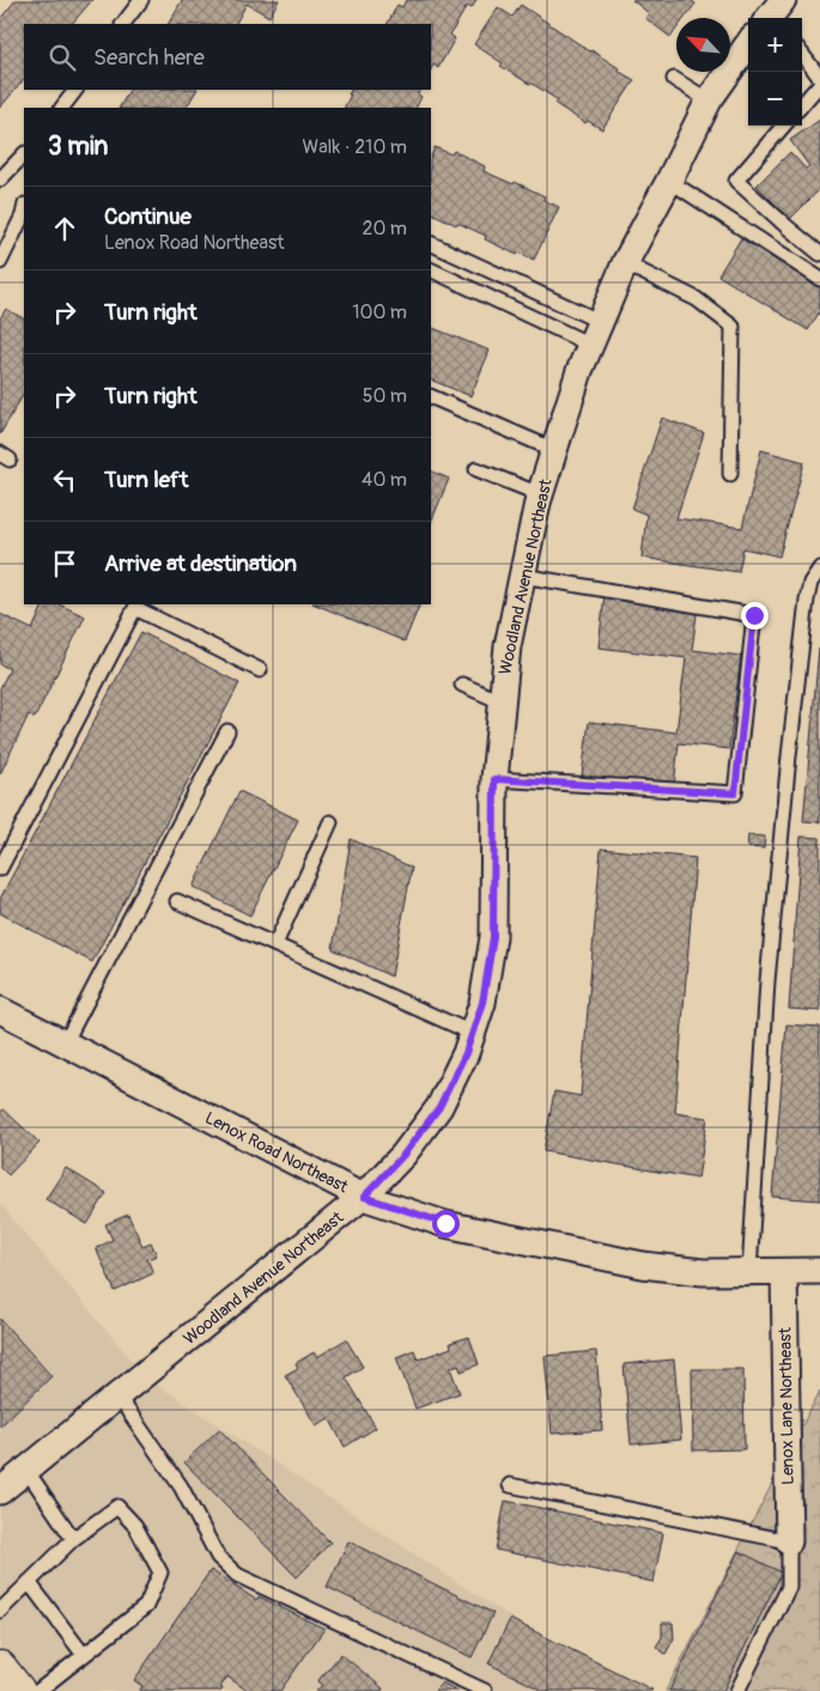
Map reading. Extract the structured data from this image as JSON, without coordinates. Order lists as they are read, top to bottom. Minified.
{"streets":{"street":["Woodland Avenue Northeast","Lenox Road Northeast","Lenox Lane Northeast"]},"crossings":[["Woodland Avenue Northeast","Lenox Road Northeast"],["Lenox Road Northeast","Lenox Lane Northeast"]],"north":"top left","page":{"map_buttons":["+","−"],"search":"Search here","heading":["3 min","Walk · 210 m"],"list":[["Continue","Lenox Road Northeast","20 m"],["Turn right","100 m"],["Turn right","50 m"],["Turn left","40 m"],"Arrive at destination"]}}
